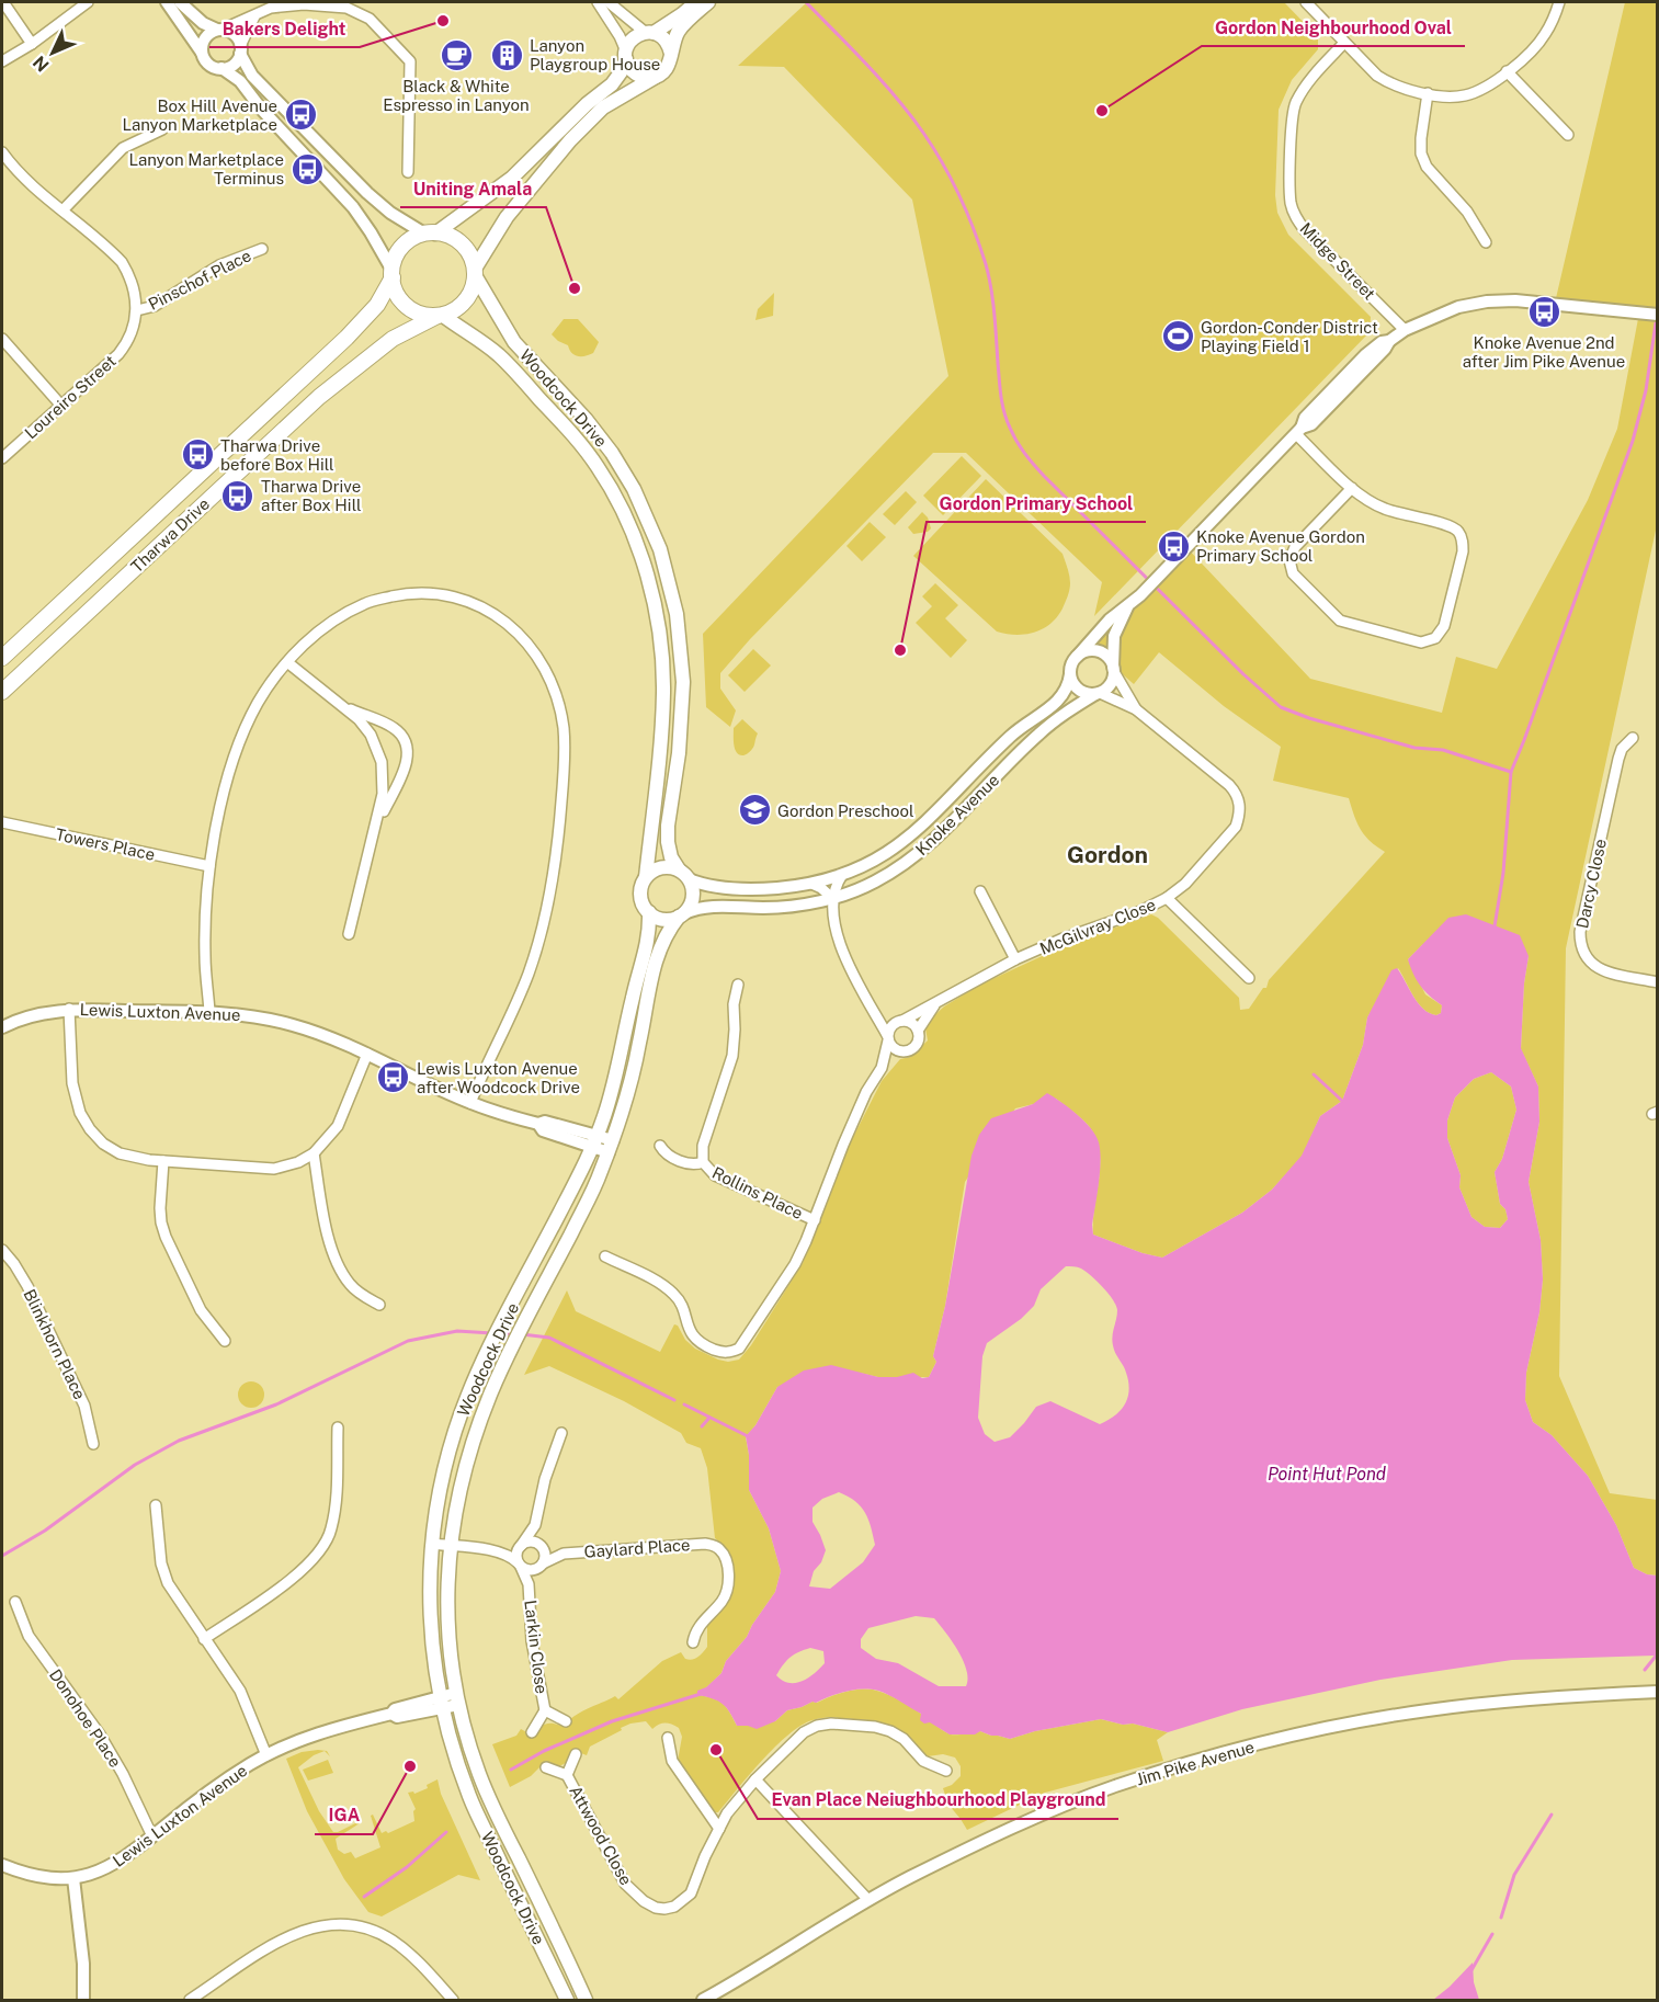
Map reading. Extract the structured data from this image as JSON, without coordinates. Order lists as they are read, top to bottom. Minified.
{"streets":{"main road":["Woodcock Drive","Tharwa Drive"],"street":["Midge Street","Pinschof Place","Loureiro Street","Knoke Avenue","Towers Place","Darcy Close","McGilvray Close","Lewis Luxton Avenue","Rollins Place","Blinkhorn Place","Gaylard Place","Larkin Close","Donohoe Place","Jim Pike Avenue","Attwood Close"]},"crossings":[["Pinschof Place","Loureiro Street"],["Woodcock Drive","Tharwa Drive"],["Woodcock Drive","Knoke Avenue"],["Woodcock Drive","Lewis Luxton Avenue"],["Knoke Avenue","McGilvray Close"],["Lewis Luxton Avenue","Donohoe Place"],["Gaylard Place","Larkin Close"]],"districts":["Gordon"],"water":["Point Hut Pond"],"places":{"other":["Bakers Delight","Gordon Neighbourhood Oval","Uniting Amala","Gordon Primary School","Evan Place Neiughbourhood Playground","IGA"],"building":["Lanyon Playgroup House"],"cafe":["Black & White Espresso in Lanyon"],"bus stop":["Box Hill Avenue Lanyon Marketplace","Lanyon Marketplace Terminus","Knoke Avenue 2nd after Jim Pike Avenue","Tharwa Drive before Box Hill","Tharwa Drive after Box Hill","Knoke Avenue Gordon Primary School","Lewis Luxton Avenue after Woodcock Drive"],"sports":["Gordon-Conder District Playing Field 1"],"school or university":["Gordon Preschool"]},"north":"bottom left"}
